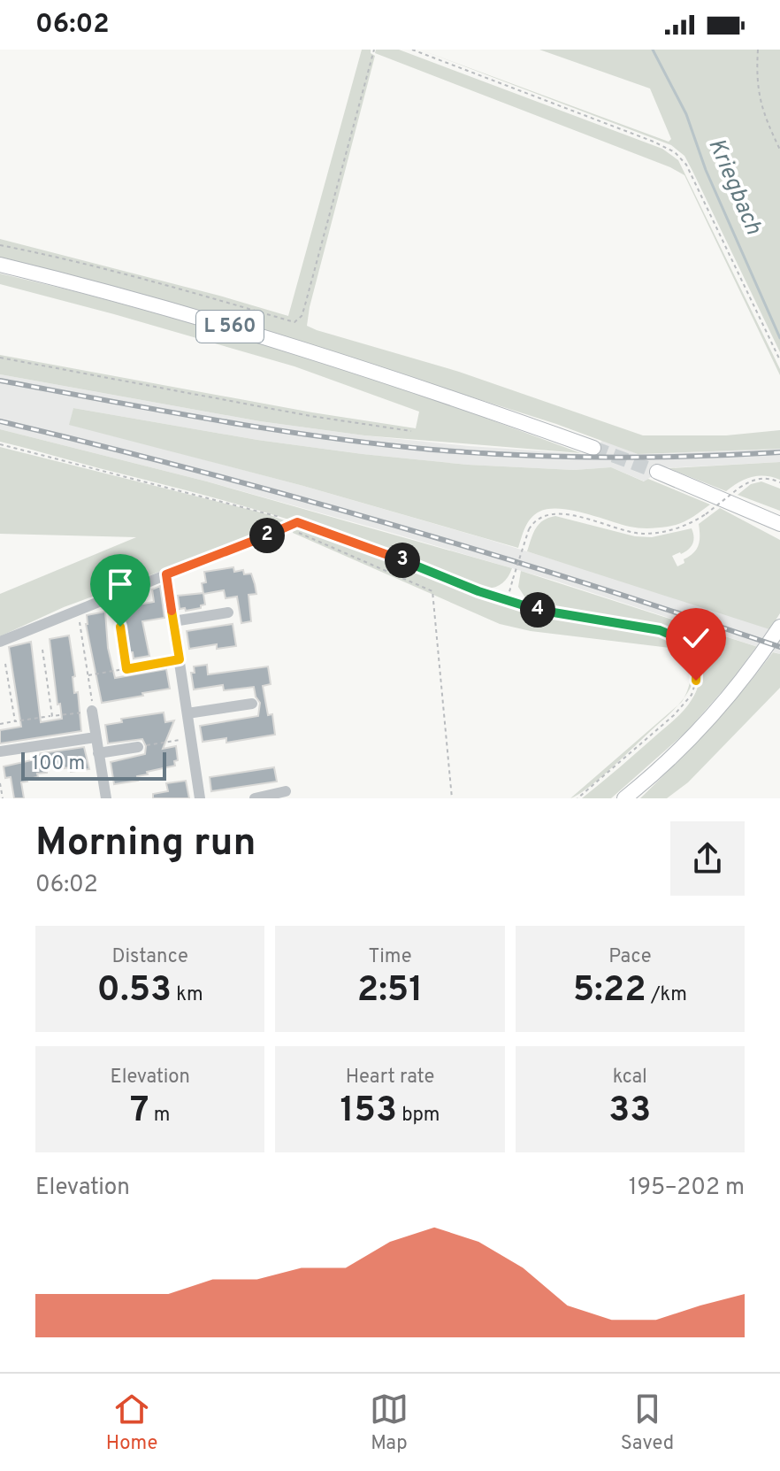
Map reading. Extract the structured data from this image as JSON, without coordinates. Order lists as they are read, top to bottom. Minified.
{"streets":{"main road":["L 560"]},"water":["Kriegbach"],"scale_bar":"100 m","page":{"status":"06:02","pins":["2","3","4"],"scale":"100 m","heading":["Morning run","06:02"],"stats":[["Distance","0.53 km"],["Time","2:51"],["Pace","5:22 /km"],["Elevation","7 m"],["Heart rate","153 bpm"],["kcal","33"]],"chart":["Elevation","195–202 m"],"tabs":["Home","Map","Saved"]}}
